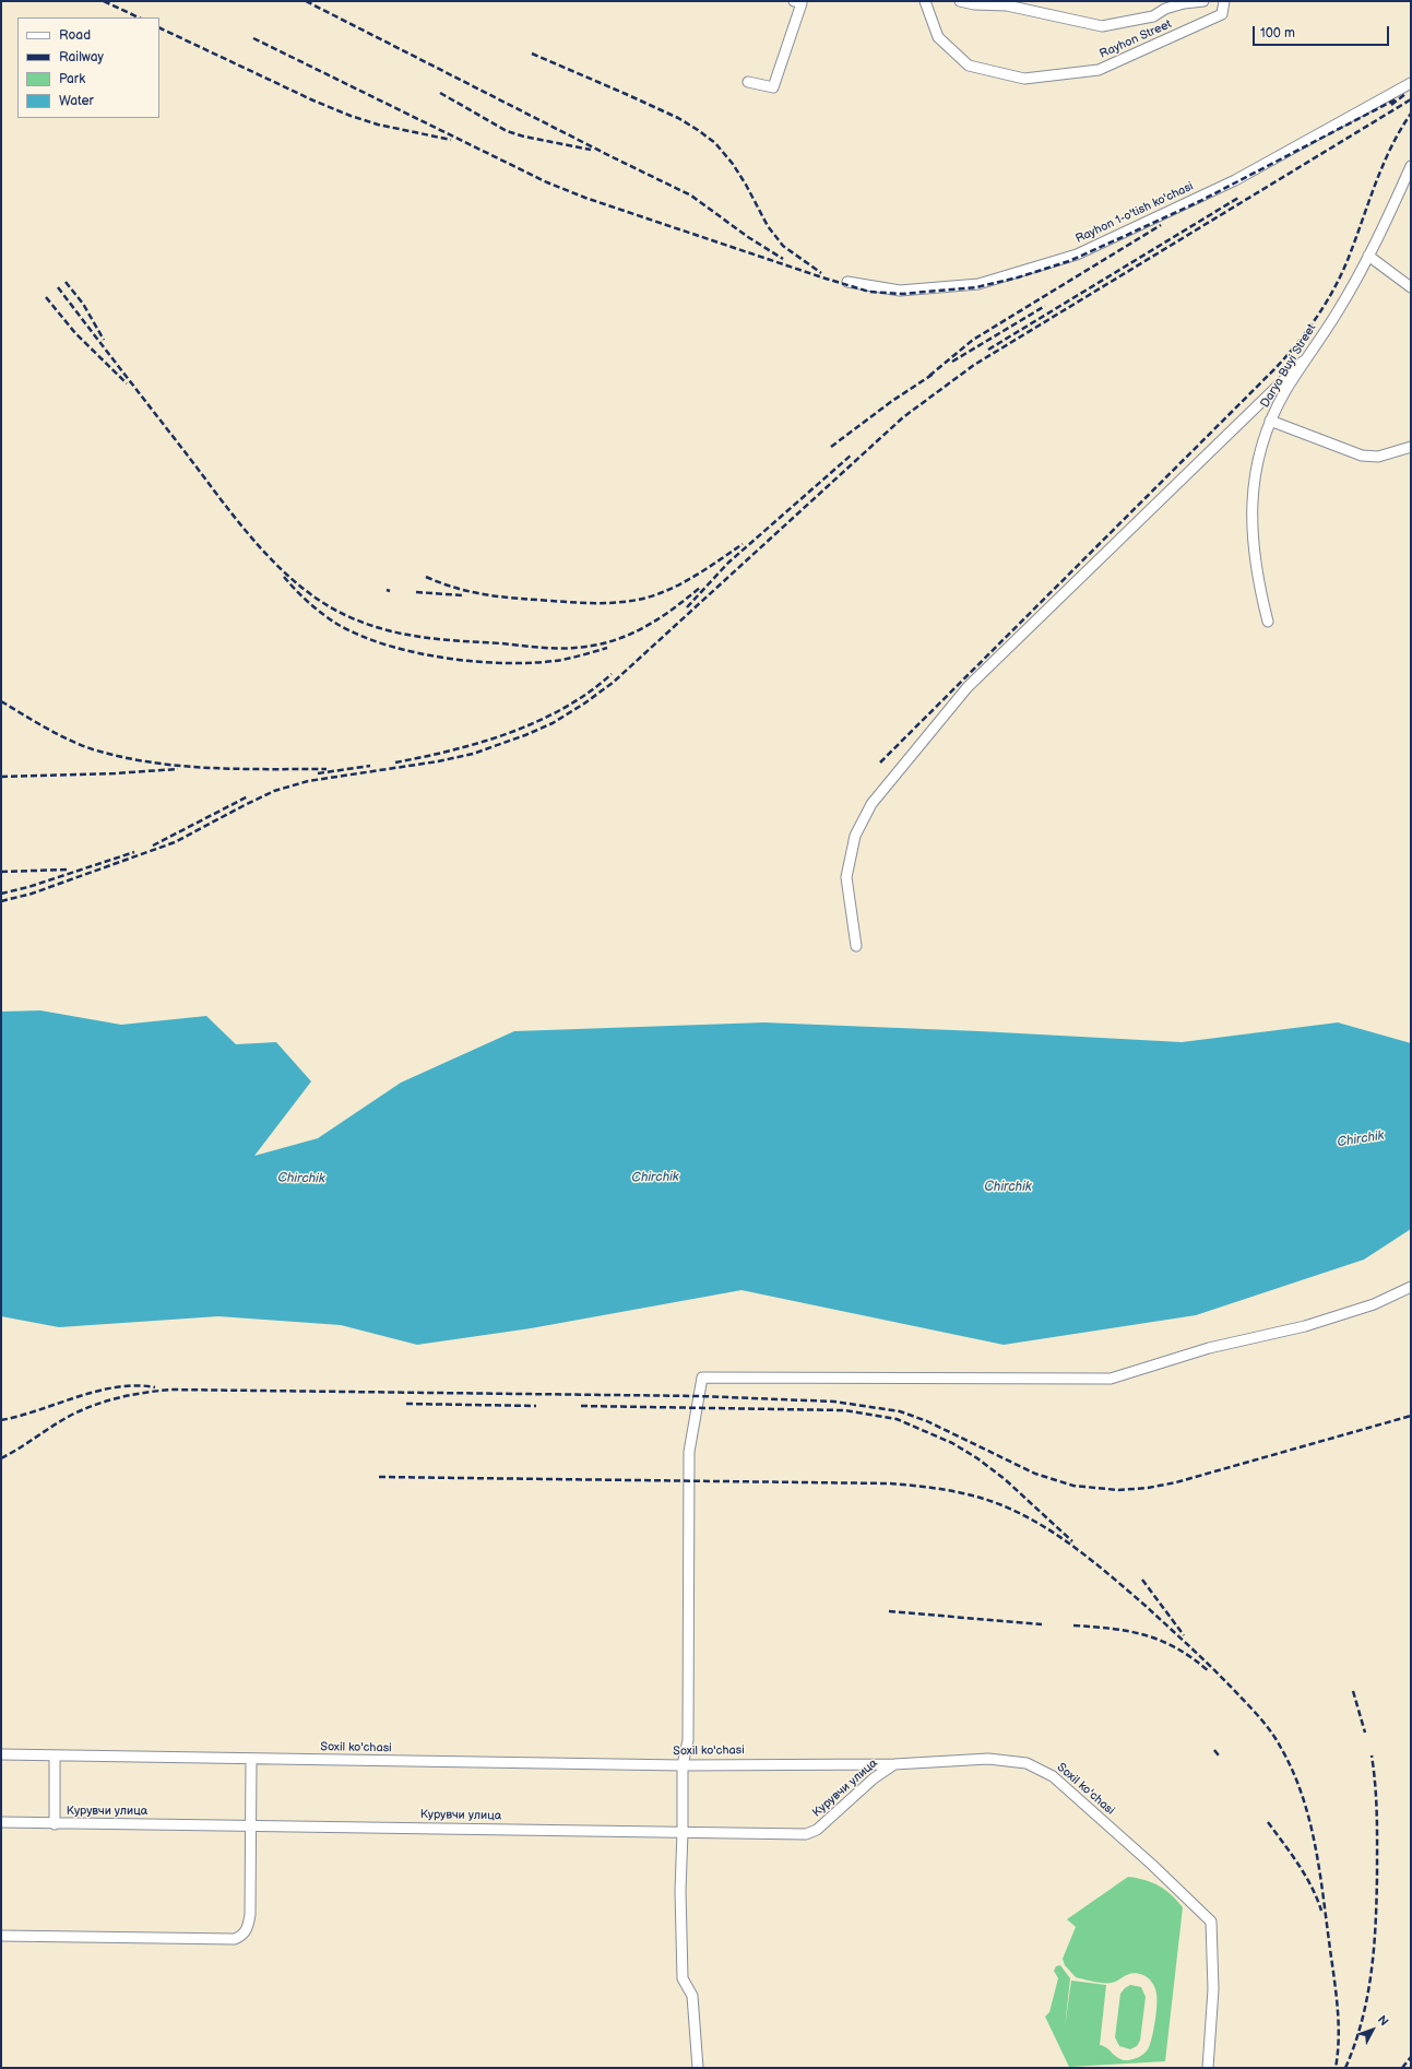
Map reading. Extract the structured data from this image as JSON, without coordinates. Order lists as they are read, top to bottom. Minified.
{"streets":{"street":["Rayhon Street","Rayhon 1-o'tish ko'chasi","Darya Buyi Street","Soxil ko'chasi","Курувчи улица"]},"crossings":[["Soxil ko'chasi","Курувчи улица"]],"water":["Chirchik"],"legend":["Road","Railway","Park","Water"],"scale_bar":"100 m","north":"top right"}
